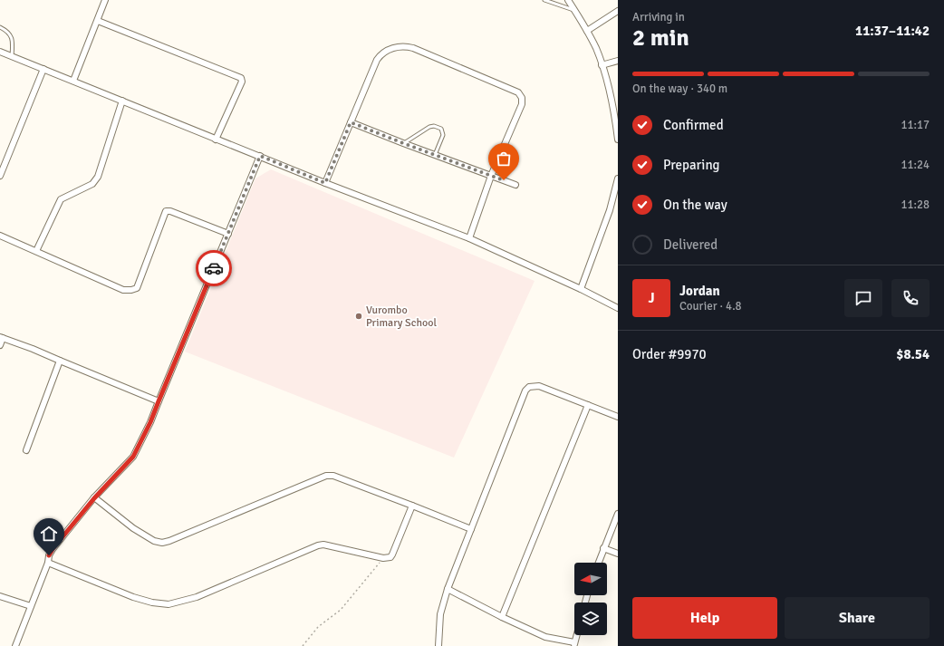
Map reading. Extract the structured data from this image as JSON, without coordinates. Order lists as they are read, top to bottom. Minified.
{"places":["Vurombo Primary School"],"north":"left","page":{"heading":["2 min","Arriving in","11:37–11:42"],"panel":["Jordan","Courier · 4.8","Order #9970","$8.54"],"bar":"On the way · 340 m","list":[["Confirmed","11:17"],["Preparing","11:24"],["On the way","11:28"],"Delivered"],"round":"J","buttons":["Help","Share"]}}
